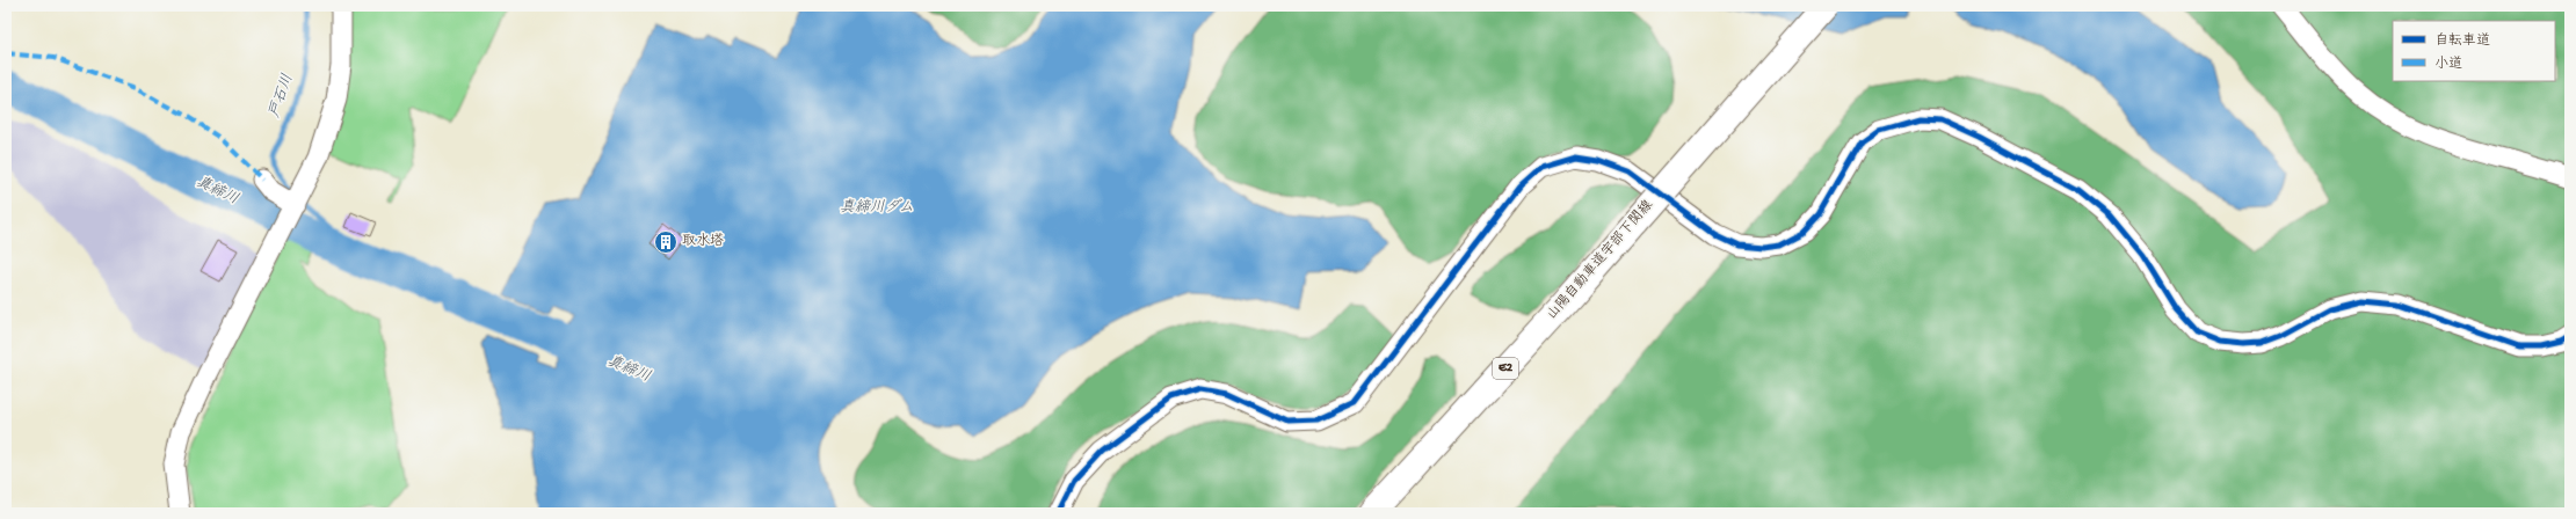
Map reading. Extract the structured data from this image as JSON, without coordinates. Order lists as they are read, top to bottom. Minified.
{"streets":{"highway":["山陽自動車道宇部下関線","E2"]},"water":["戸石川","真締川","真締川ダム"],"places":{"building":["取水塔"]},"legend":["自転車道","小道"]}
